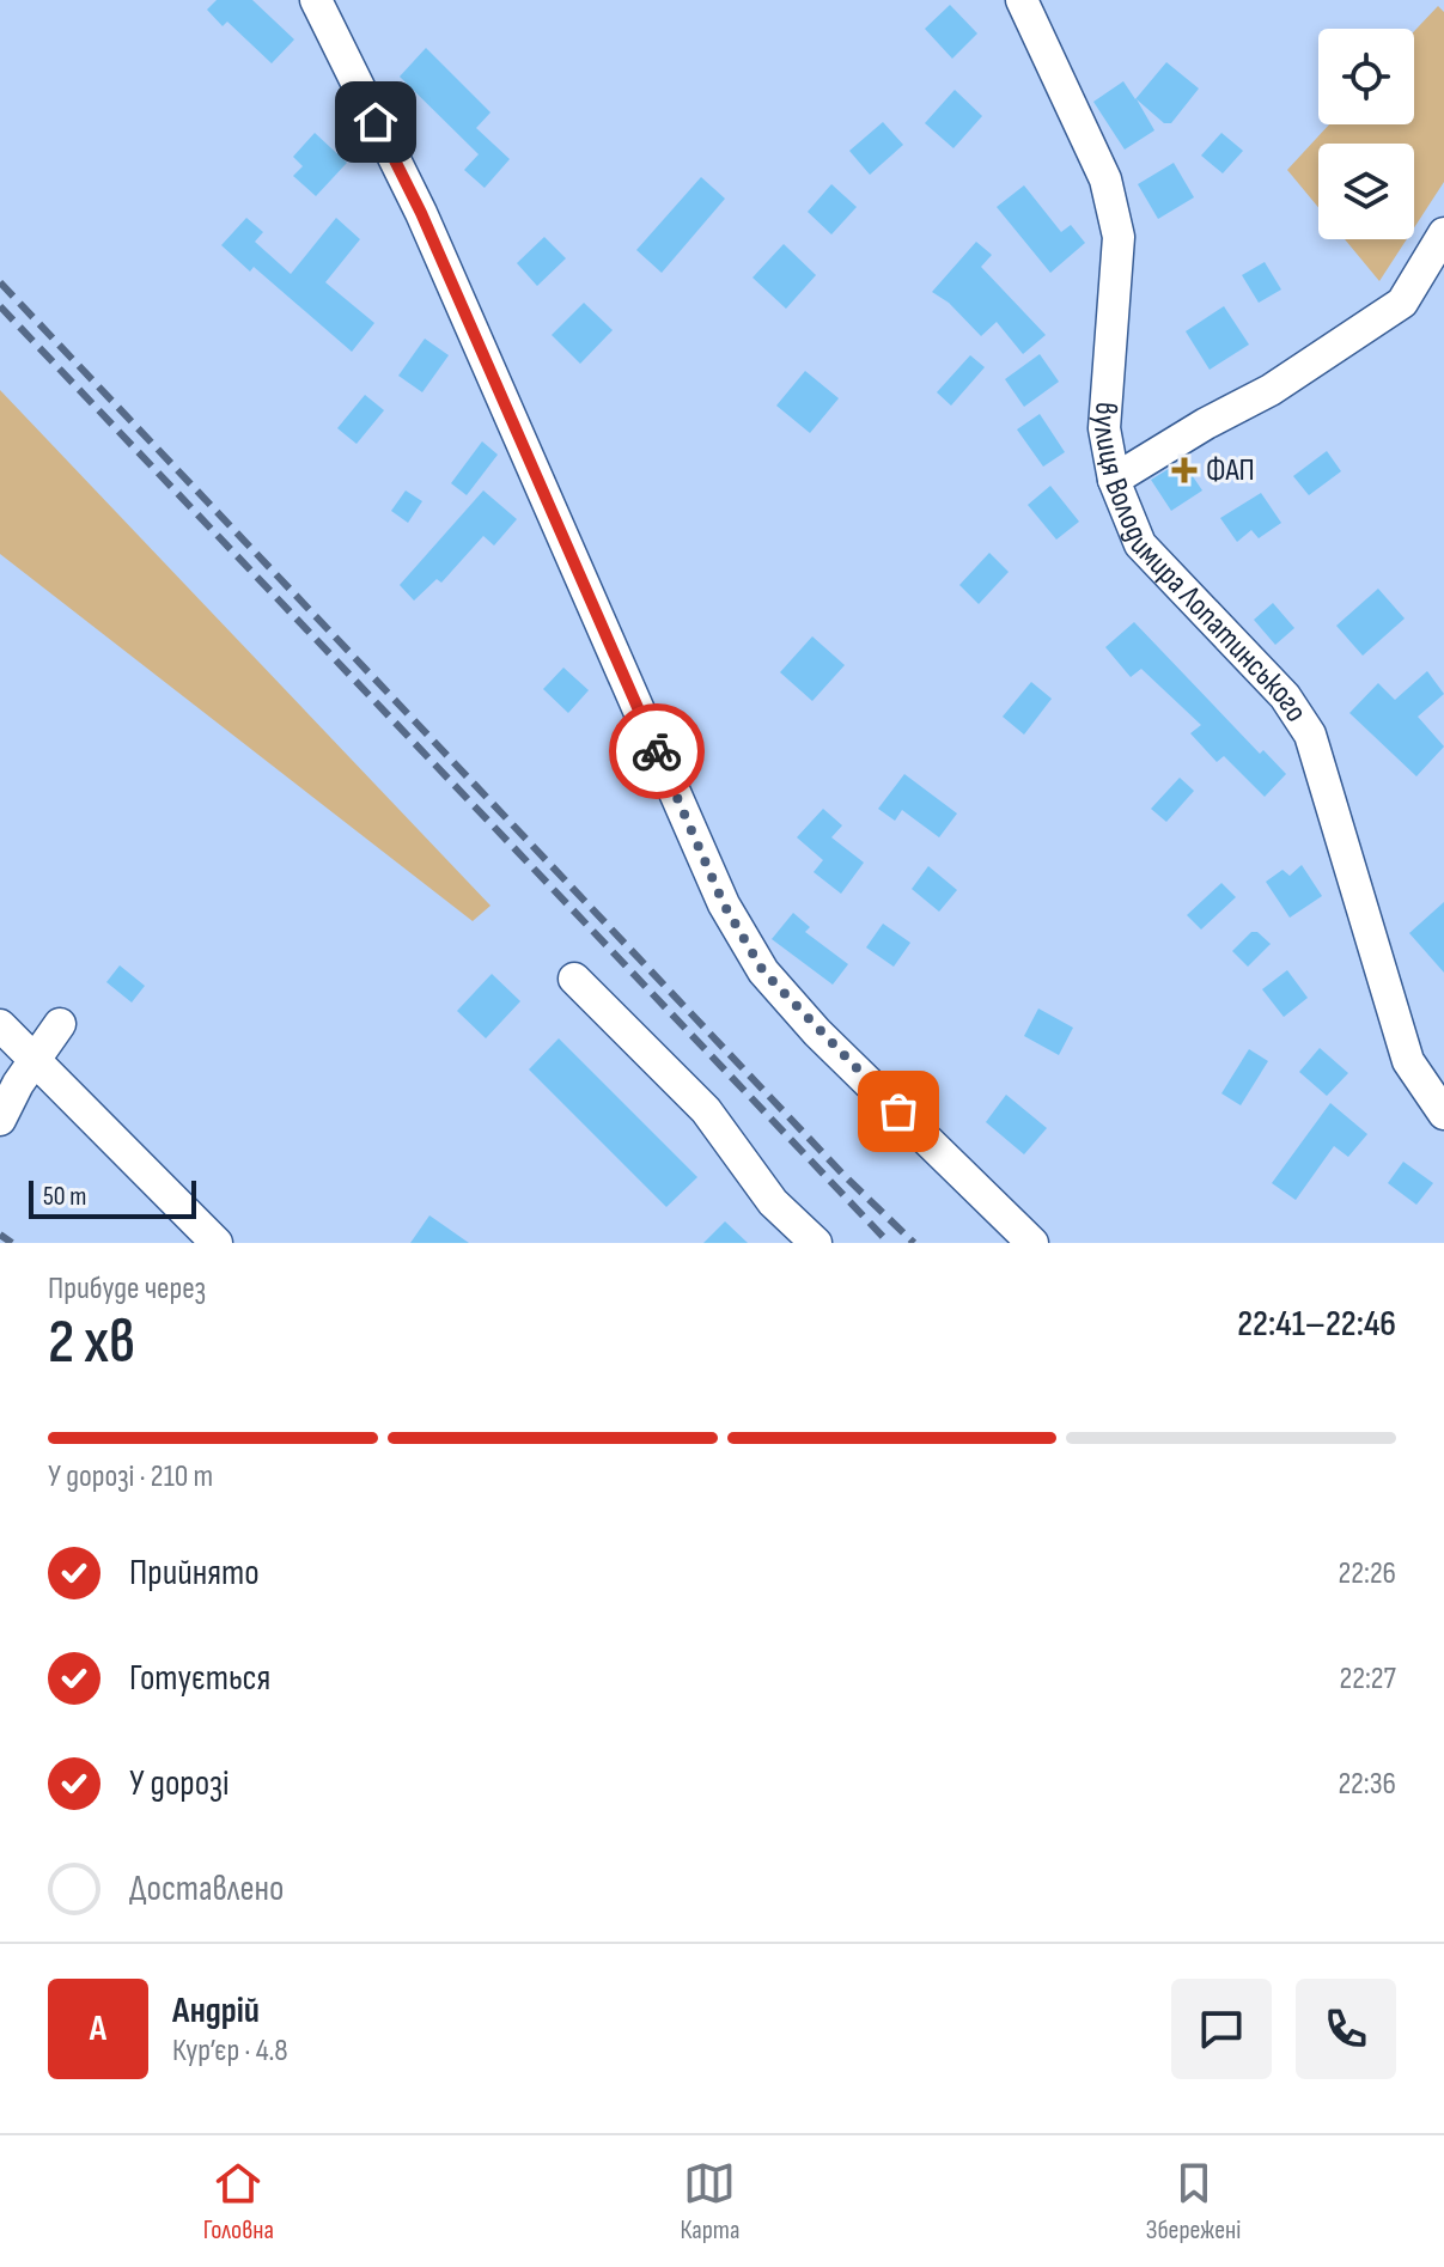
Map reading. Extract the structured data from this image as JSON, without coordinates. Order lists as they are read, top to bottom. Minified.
{"streets":{"street":["вулиця Володимира Лопатинського"]},"places":{"health":["ФАП"]},"scale_bar":"50 m","page":{"scale":"50 m","heading":["2 хв","Прибуде через","22:41–22:46"],"panel":["Андрій","Кур’єр · 4.8"],"bar":"У дорозі · 210 m","list":[["Прийнято","22:26"],["Готується","22:27"],["У дорозі","22:36"],"Доставлено"],"round":"А","tabs":["Головна","Карта","Збережені"]}}
